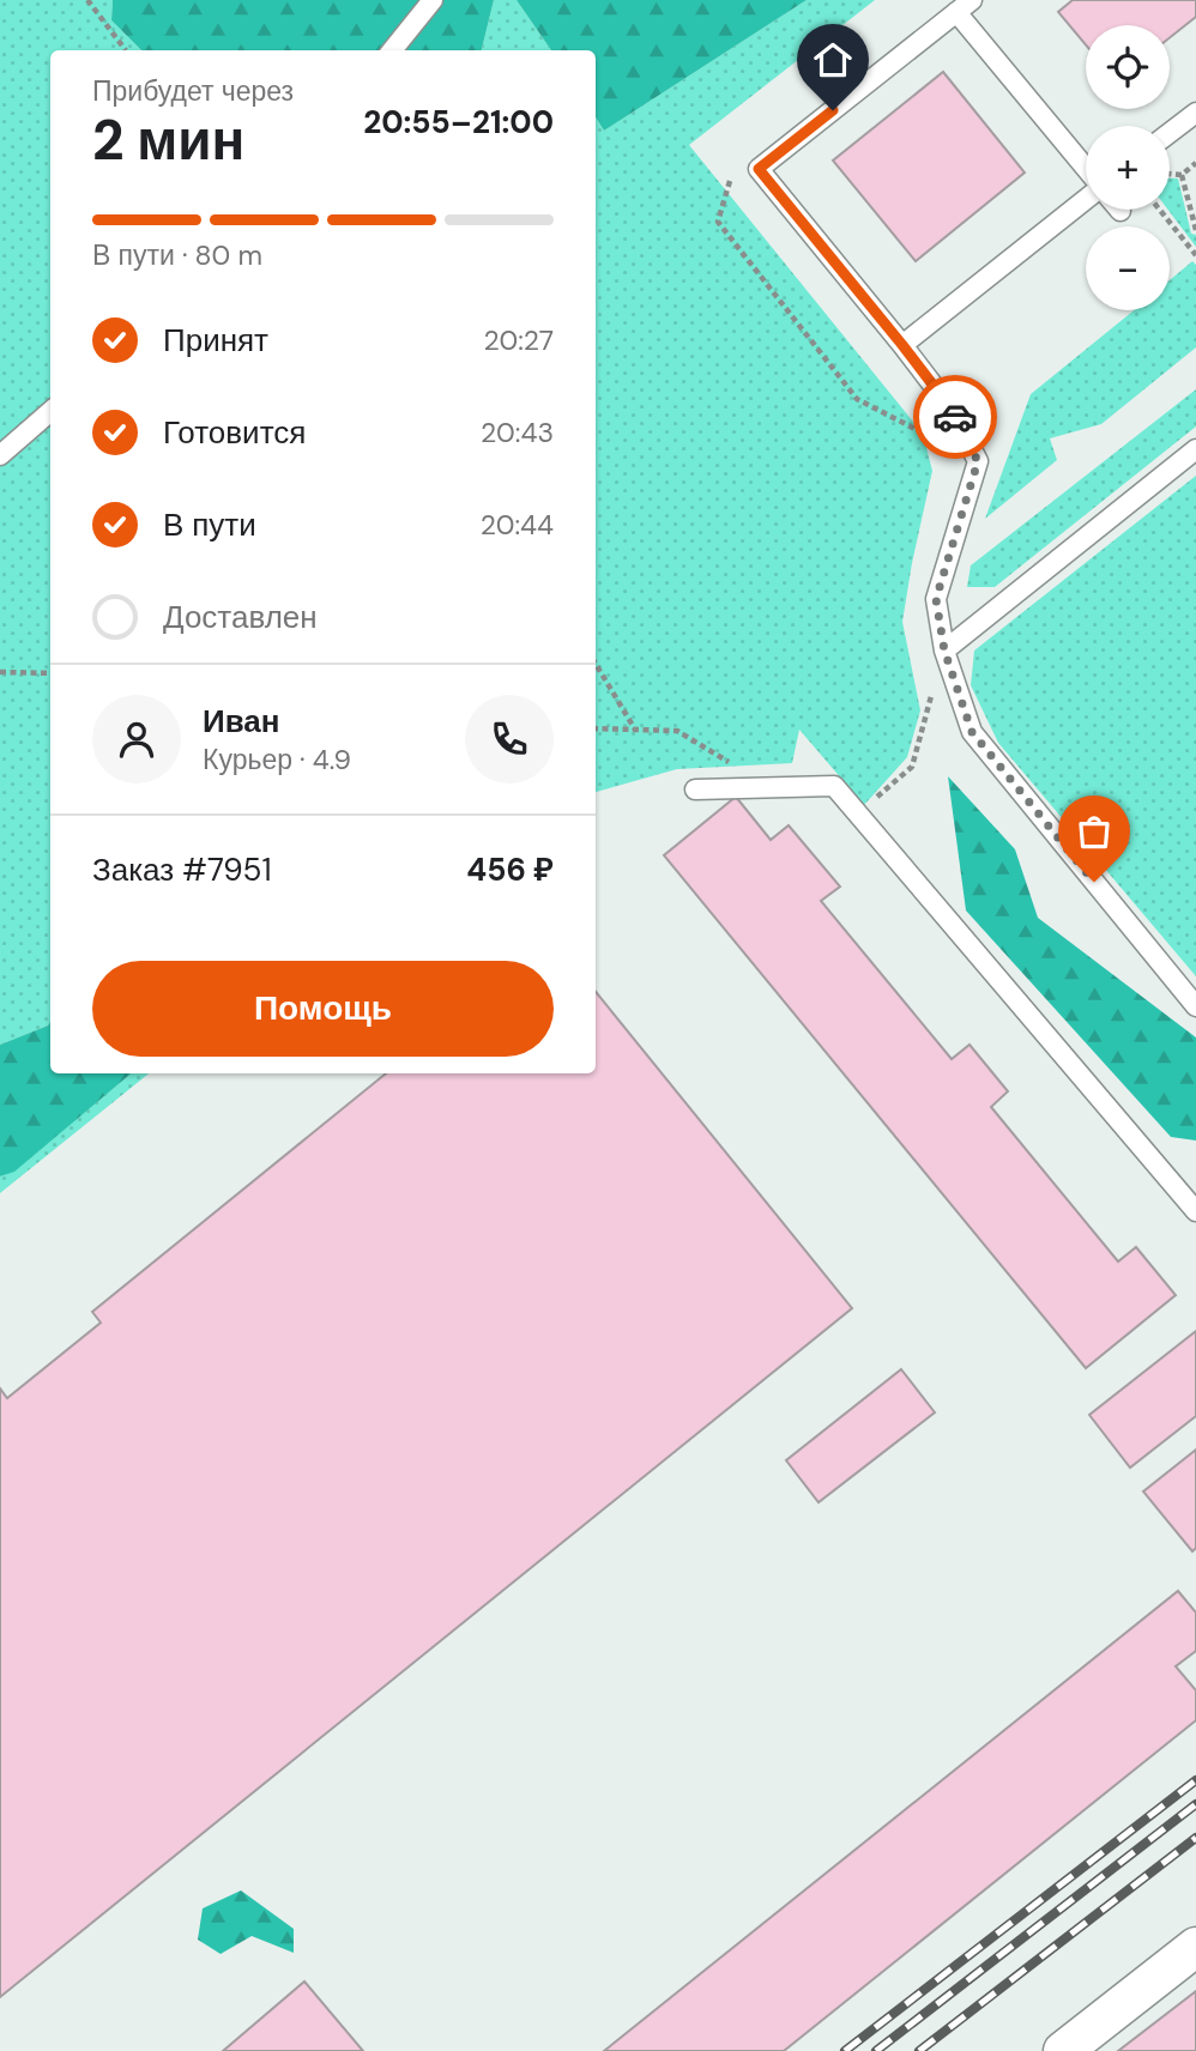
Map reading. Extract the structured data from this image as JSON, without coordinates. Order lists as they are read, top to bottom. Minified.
{"page":{"map_buttons":["+","−"],"heading":["2 мин","Прибудет через","20:55–21:00"],"panel":["Иван","Курьер · 4.9","Заказ #7951","456 ₽"],"bar":"В пути · 80 m","list":[["Принят","20:27"],["Готовится","20:43"],["В пути","20:44"],"Доставлен"],"buttons":"Помощь"}}
